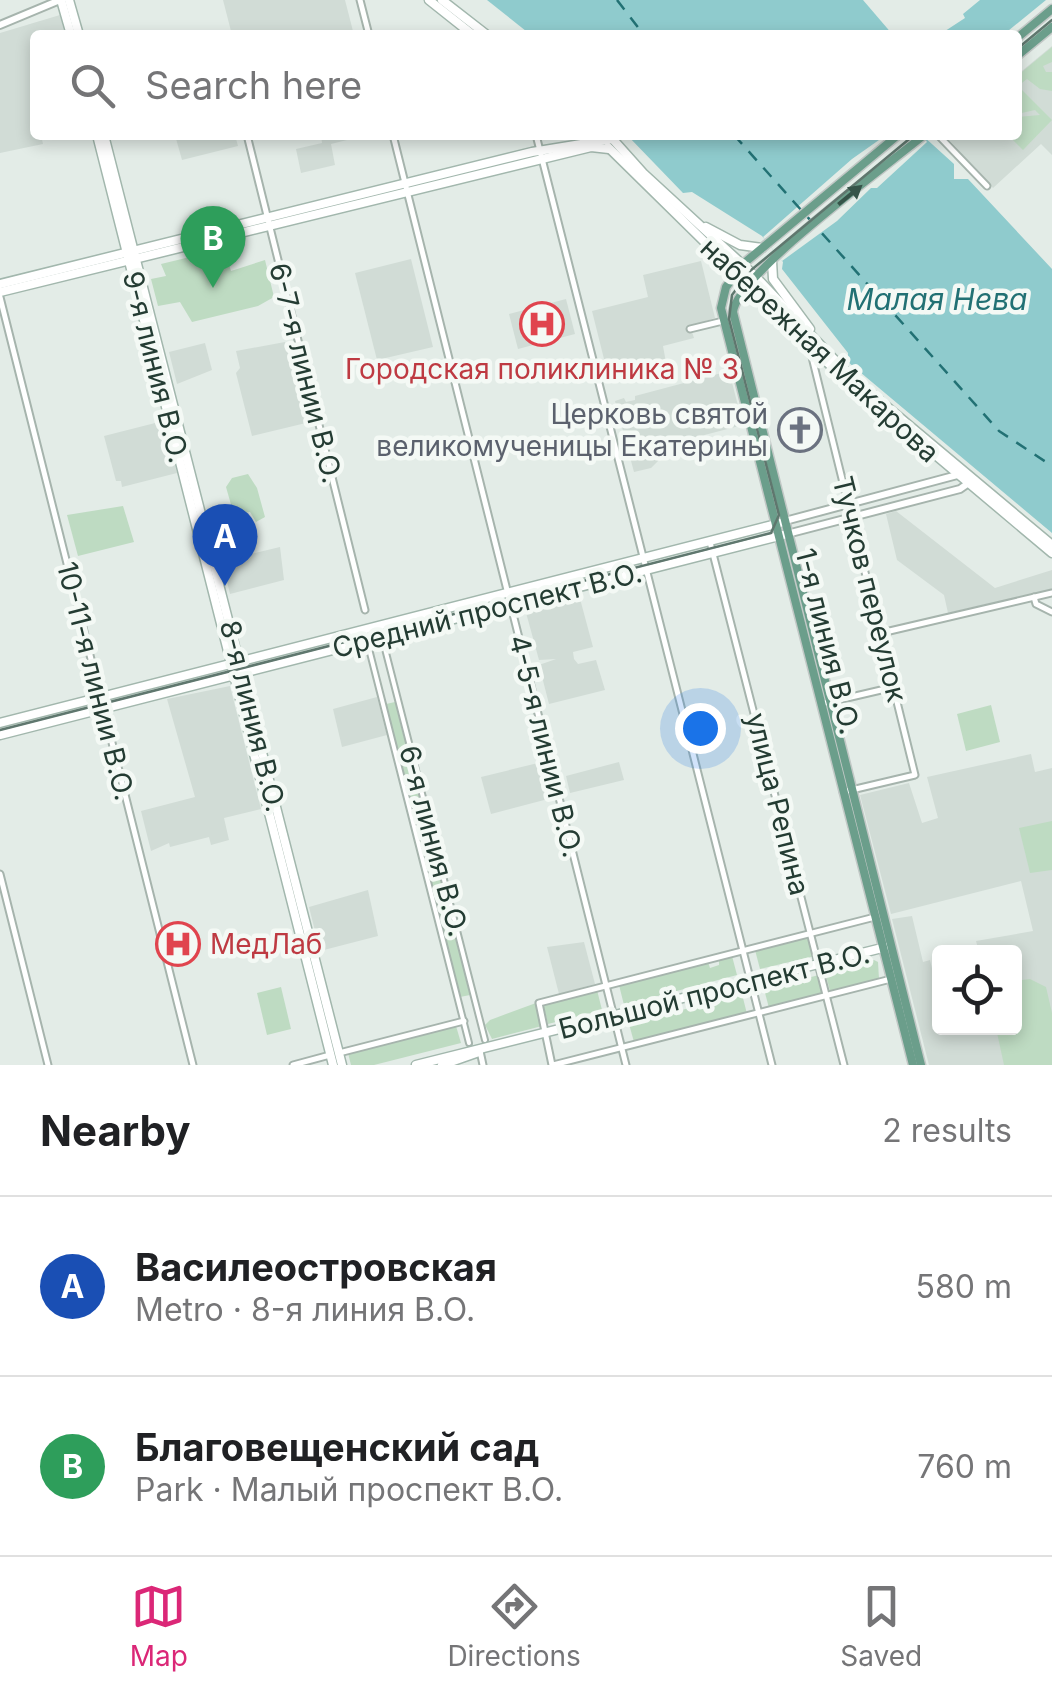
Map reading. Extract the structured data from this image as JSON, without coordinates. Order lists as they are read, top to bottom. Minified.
{"streets":{"main road":["набережная Макарова","Средний проспект В.О.","1-я линия В.О.","8-я линия В.О.","Большой проспект В.О."],"street":["6-7-я линии В.О.","Тучков переулок","10-11-я линии В.О.","4-5-я линии В.О.","улица Репина","6-я линия В.О."]},"crossings":[["набережная Макарова","Тучков переулок"],["набережная Макарова","Средний проспект В.О."],["набережная Макарова","1-я линия В.О."],["Тучков переулок","Средний проспект В.О."],["Тучков переулок","1-я линия В.О."],["Средний проспект В.О.","1-я линия В.О."],["Средний проспект В.О.","10-11-я линии В.О."],["Средний проспект В.О.","8-я линия В.О."],["Средний проспект В.О.","4-5-я линии В.О."],["Средний проспект В.О.","улица Репина"],["1-я линия В.О.","Большой проспект В.О."],["4-5-я линии В.О.","Большой проспект В.О."],["улица Репина","Большой проспект В.О."]],"water":["Малая Нева"],"places":{"hospital":["Городская поликлиника № 3","МедЛаб"],"church":["Церковь святой великомученицы Екатерины"]},"page":{"search":"Search here","pins":["B","A"],"heading":["Nearby","2 results"],"list":[{"mark":"A","name":"Василеостровская","note":"Metro · 8-я линия В.О.","value":"580 m"},{"mark":"B","name":"Благовещенский сад","note":"Park · Малый проспект В.О.","value":"760 m"}],"nav":["Map","Directions","Saved"]}}
